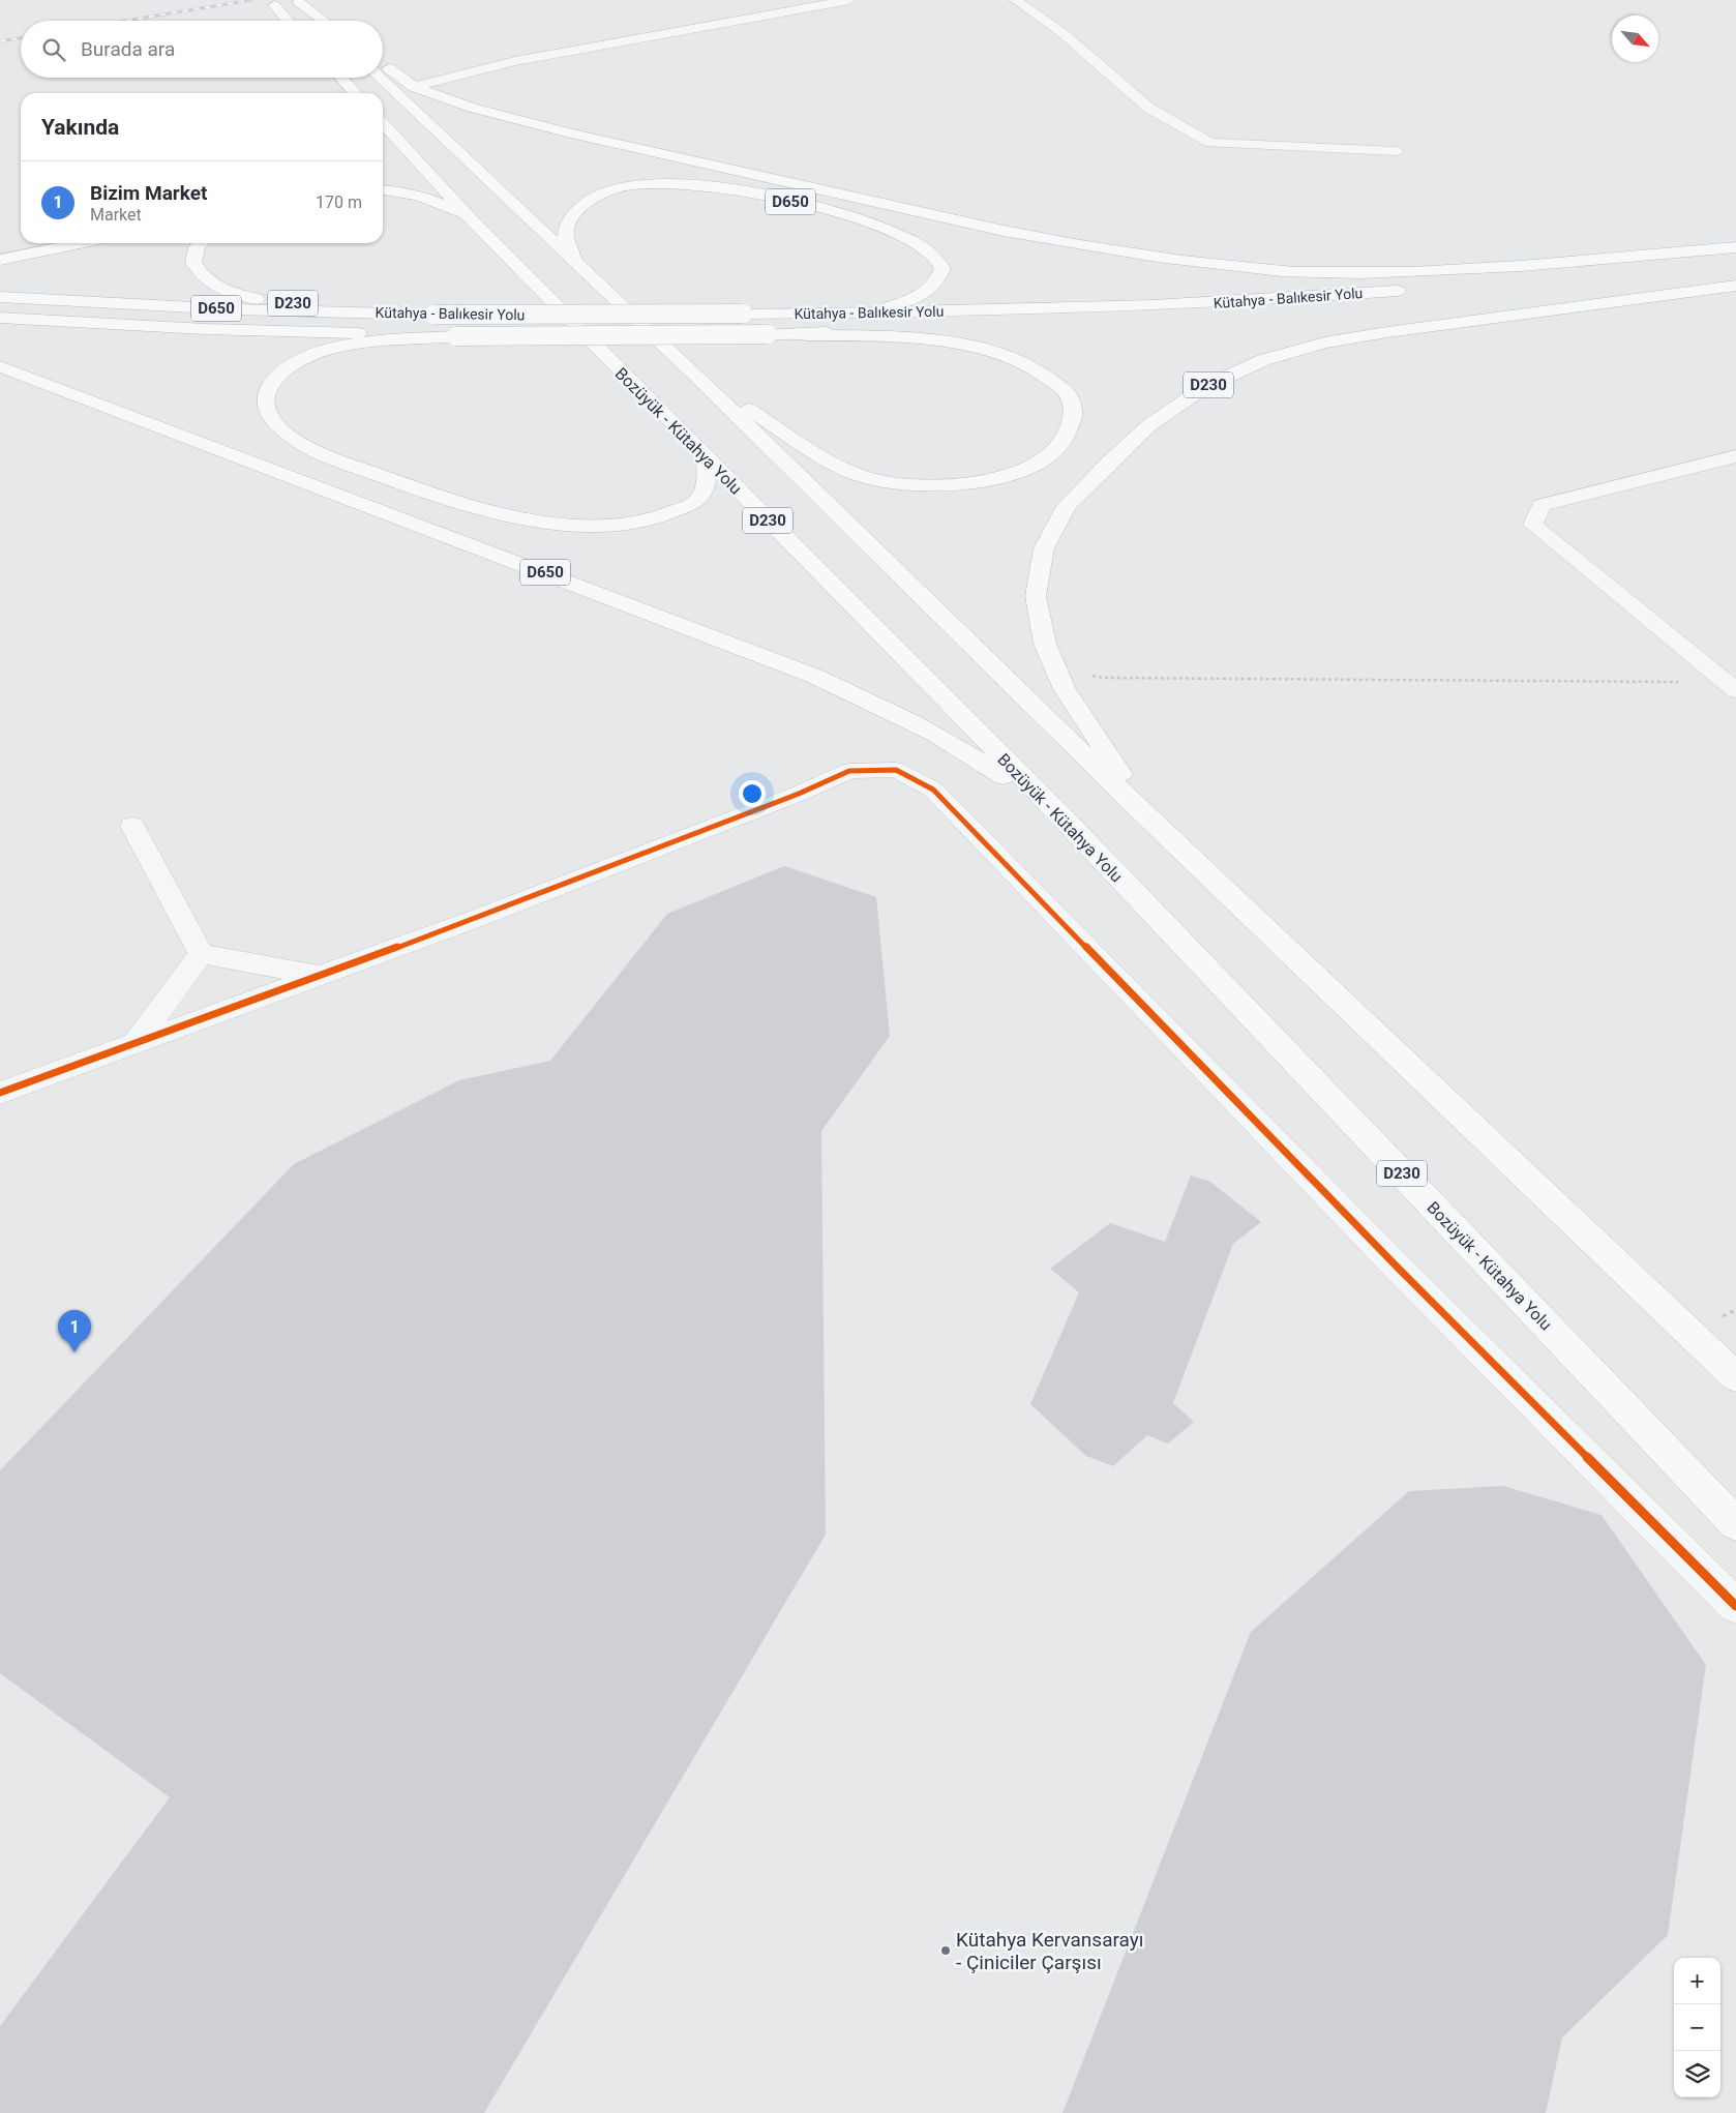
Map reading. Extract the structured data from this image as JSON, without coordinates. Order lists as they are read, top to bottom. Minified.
{"streets":{"highway":["D650","Kütahya - Balıkesir Yolu","D230","Bozüyük - Kütahya Yolu"]},"crossings":[["D650","Kütahya - Balıkesir Yolu"],["D650","D230"],["D650","Bozüyük - Kütahya Yolu"],["Kütahya - Balıkesir Yolu","D230"],["D230","Bozüyük - Kütahya Yolu"]],"places":["Kütahya Kervansarayı - Çiniciler Çarşısı"],"north":"bottom right","page":{"search":"Burada ara","heading":"Yakında","list":[{"mark":"1","name":"Bizim Market","note":"Market","value":"170 m"}],"pins":"1","map_buttons":["+","−"]}}
